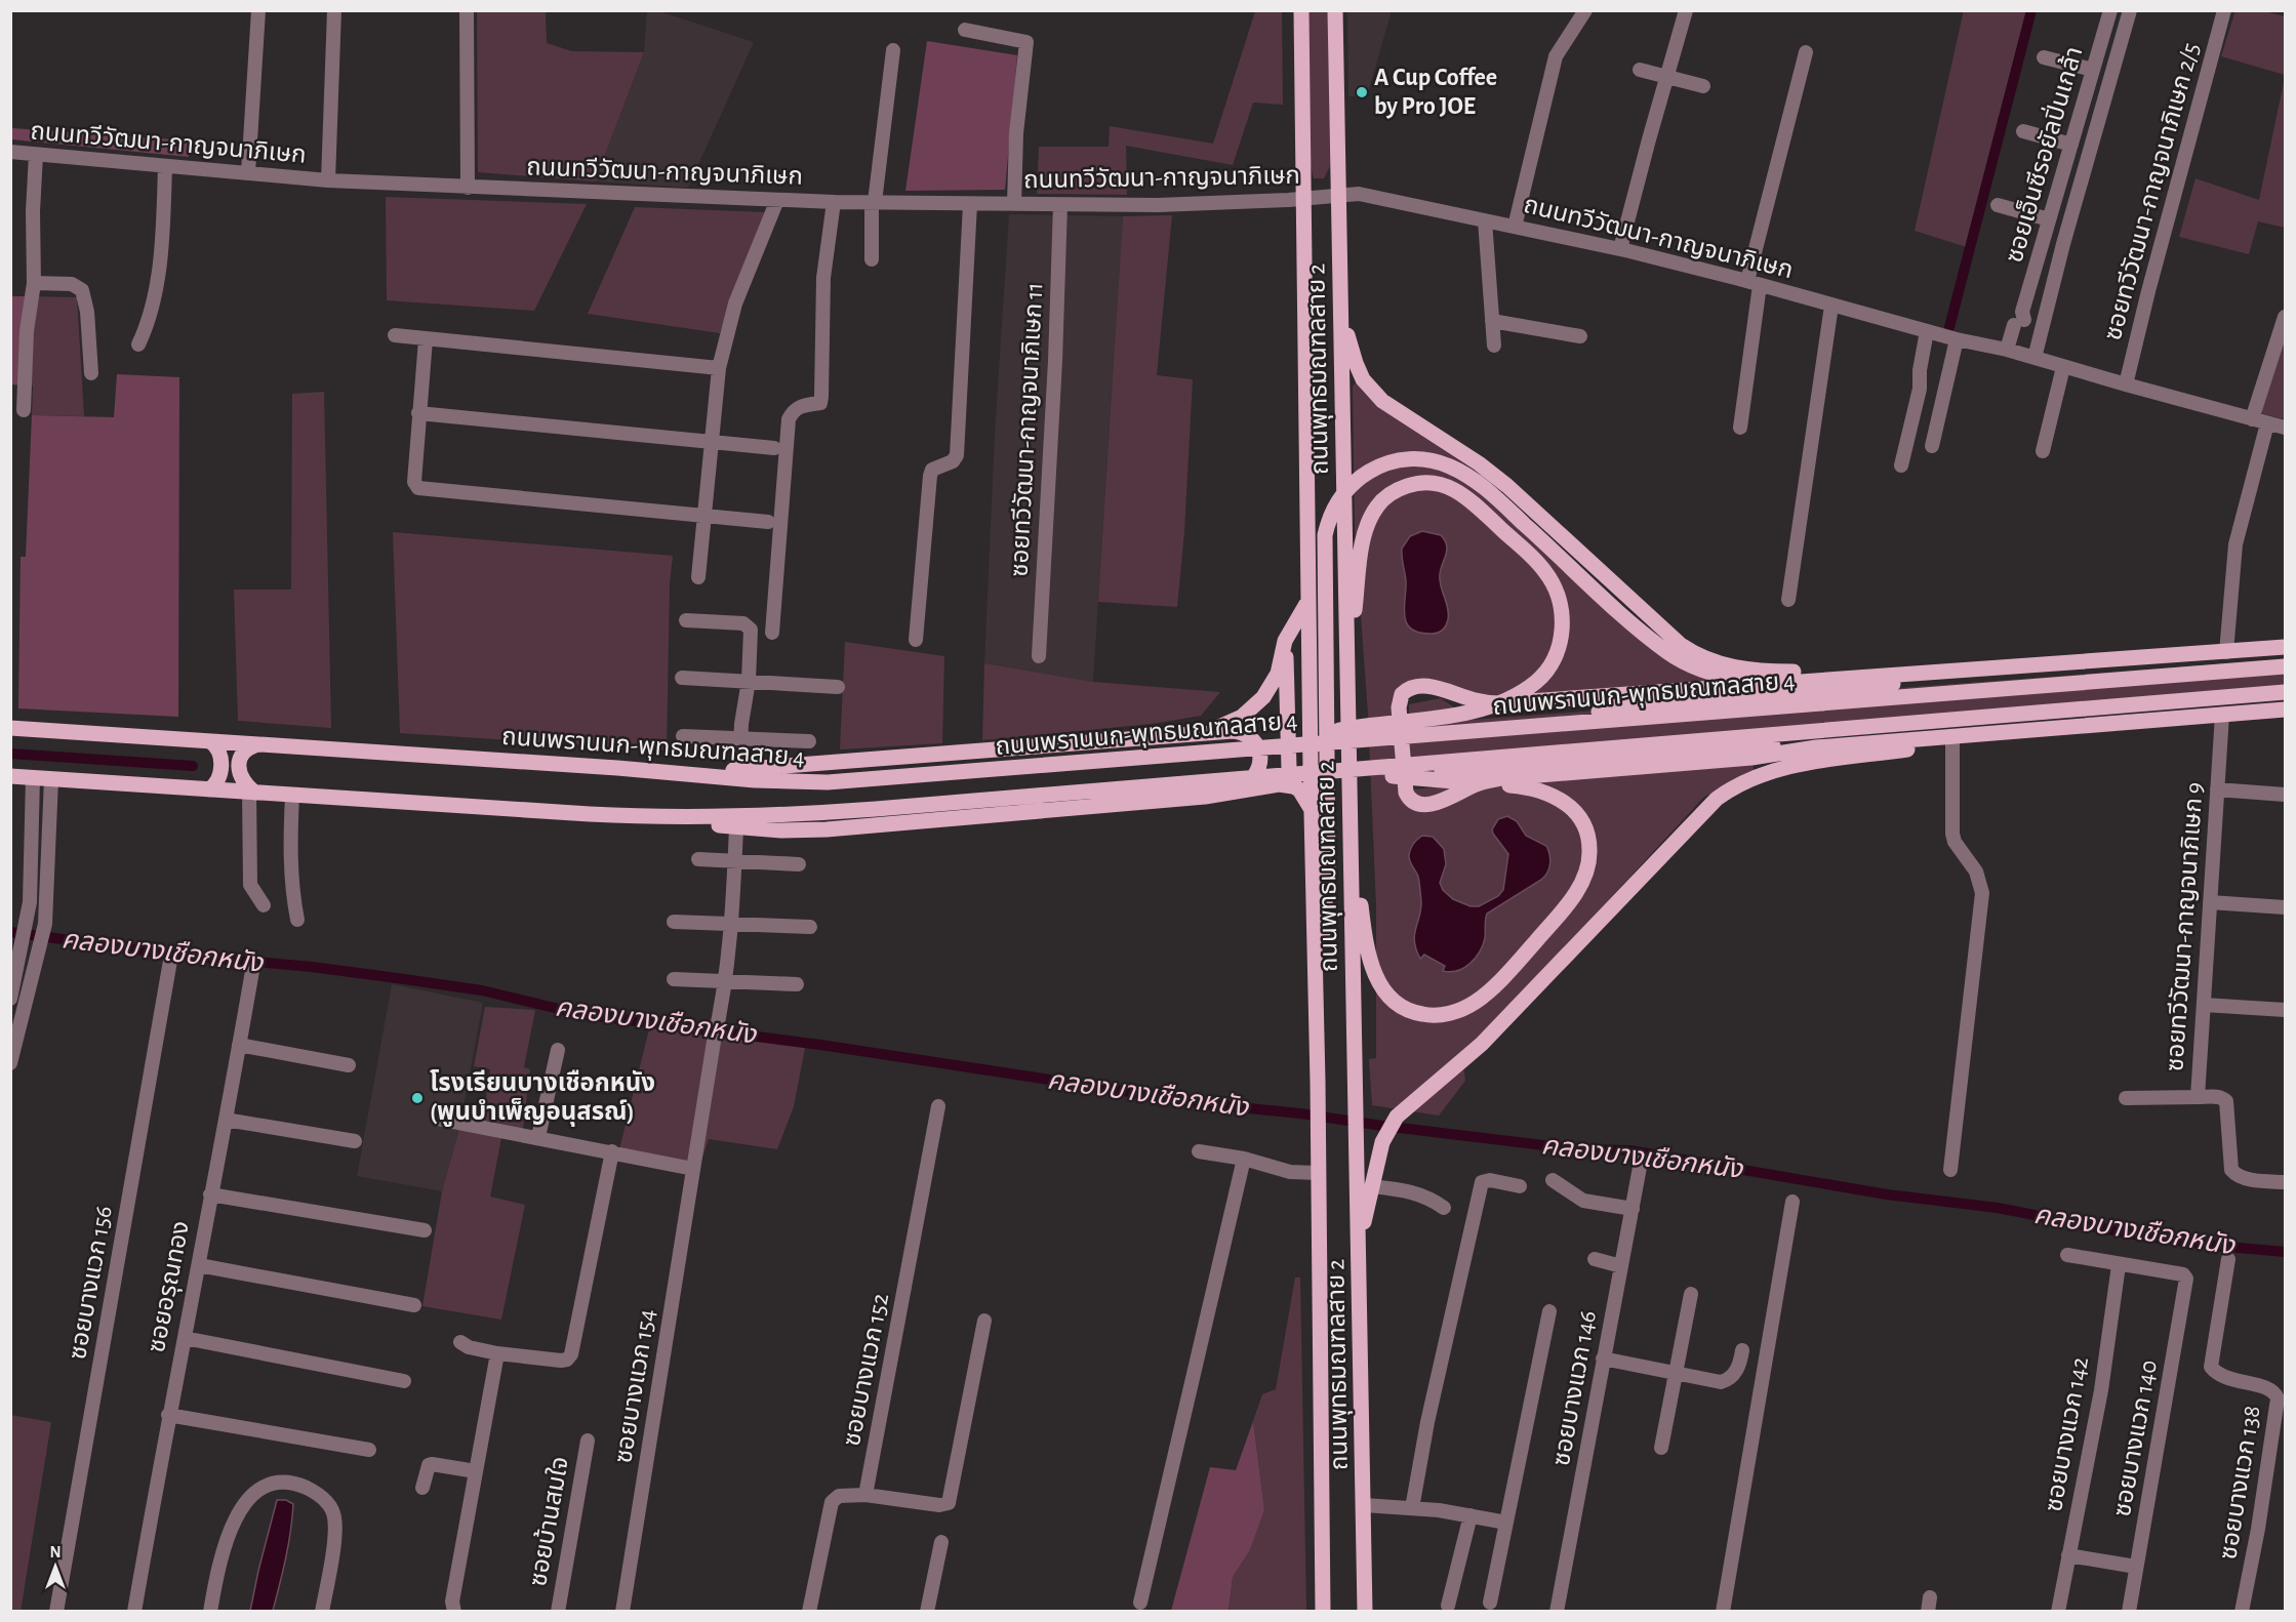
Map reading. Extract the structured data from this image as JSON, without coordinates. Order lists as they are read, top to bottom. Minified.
{"streets":{"main road":["ถนนพุทธมณฑลสาย 2","ถนนพรานนก-พุทธมณฑลสาย 4"],"street":["ถนนทวีวัฒนา-กาญจนาภิเษก","ซอยเอ็นซีรอยัลปิ่นเกล้า","ซอยทวีวัฒนา-กาญจนาภิเษก 2/5","ซอยทวีวัฒนา-กาญจนาภิเษก 11","ซอยทวีวัฒนา-กาญจนาภิเษก 9","ซอยบางแวก 156","ซอยอรุณทอง","ซอยบางแวก 152","ซอยบางแวก 154","ซอยบางแวก 146","ซอยบางแวก 142","ซอยบางแวก 140","ซอยบางแวก 138","ซอยบ้านสมใจ"]},"crossings":[["ถนนทวีวัฒนา-กาญจนาภิเษก","ซอยเอ็นซีรอยัลปิ่นเกล้า"],["ถนนทวีวัฒนา-กาญจนาภิเษก","ซอยทวีวัฒนา-กาญจนาภิเษก 2/5"],["ถนนทวีวัฒนา-กาญจนาภิเษก","ถนนพุทธมณฑลสาย 2"],["ถนนทวีวัฒนา-กาญจนาภิเษก","ซอยทวีวัฒนา-กาญจนาภิเษก 11"],["ซอยบางแวก 142","ซอยบางแวก 140"]],"water":["คลองบางเชือกหนัง"],"places":["A Cup Coffee by Pro JOE","โรงเรียนบางเชือกหนัง (พูนบำเพ็ญอนุสรณ์)"],"north":"top"}
